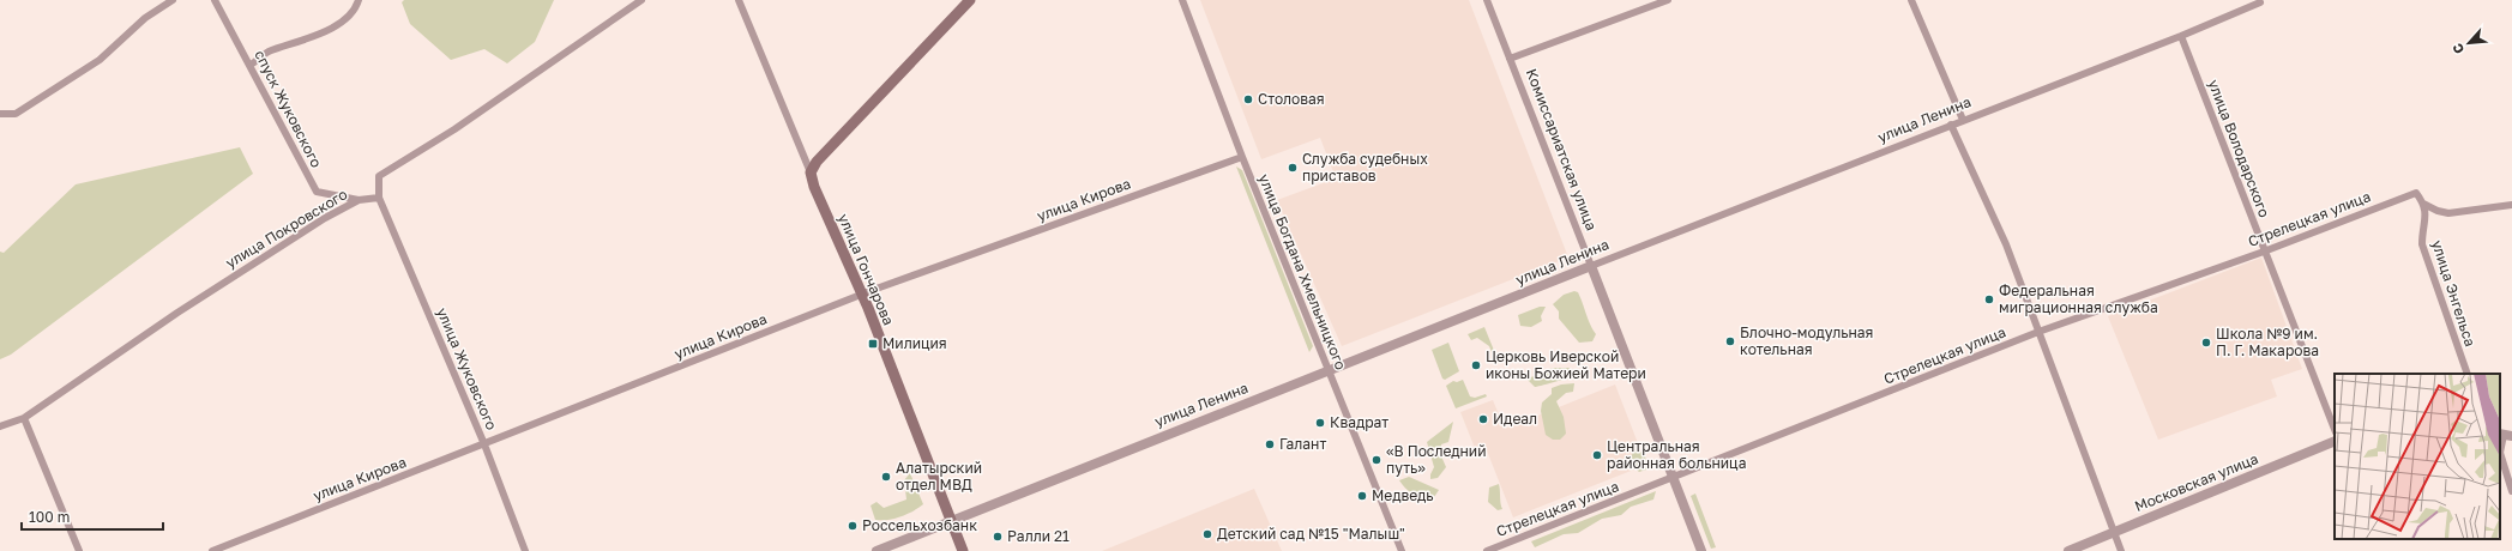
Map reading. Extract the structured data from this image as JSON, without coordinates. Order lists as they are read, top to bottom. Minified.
{"streets":{"main road":["улица Гончарова"],"street":["спуск Жуковского","улица Ленина","улица Володарского","Комиссариатская улица","улица Кирова","Стрелецкая улица","улица Покровского","улица Богдана Хмельницкого","улица Энгельса","улица Жуковского","Московская улица"]},"crossings":[["спуск Жуковского","улица Покровского"],["улица Ленина","улица Володарского"],["улица Ленина","Комиссариатская улица"],["улица Ленина","улица Гончарова"],["улица Ленина","улица Богдана Хмельницкого"],["улица Володарского","Стрелецкая улица"],["Комиссариатская улица","Стрелецкая улица"],["улица Кирова","улица Гончарова"],["улица Кирова","улица Богдана Хмельницкого"],["улица Кирова","улица Жуковского"],["Стрелецкая улица","улица Энгельса"],["улица Покровского","улица Жуковского"]],"places":{"other":["Столовая","Служба судебных приставов","Федеральная миграционная служба","Блочно-модульная котельная","Школа №9 им. П. Г. Макарова","Церковь Иверской иконы Божией Матери","Идеал","Квадрат","Галант","Центральная районная больница","«В Последний путь»","Алатырский отдел МВД","Медведь","Россельхозбанк","Детский сад №15 \"Малыш\"","Ралли 21"],"transit":["Милиция"]},"scale_bar":"100 m","north":"bottom left"}
